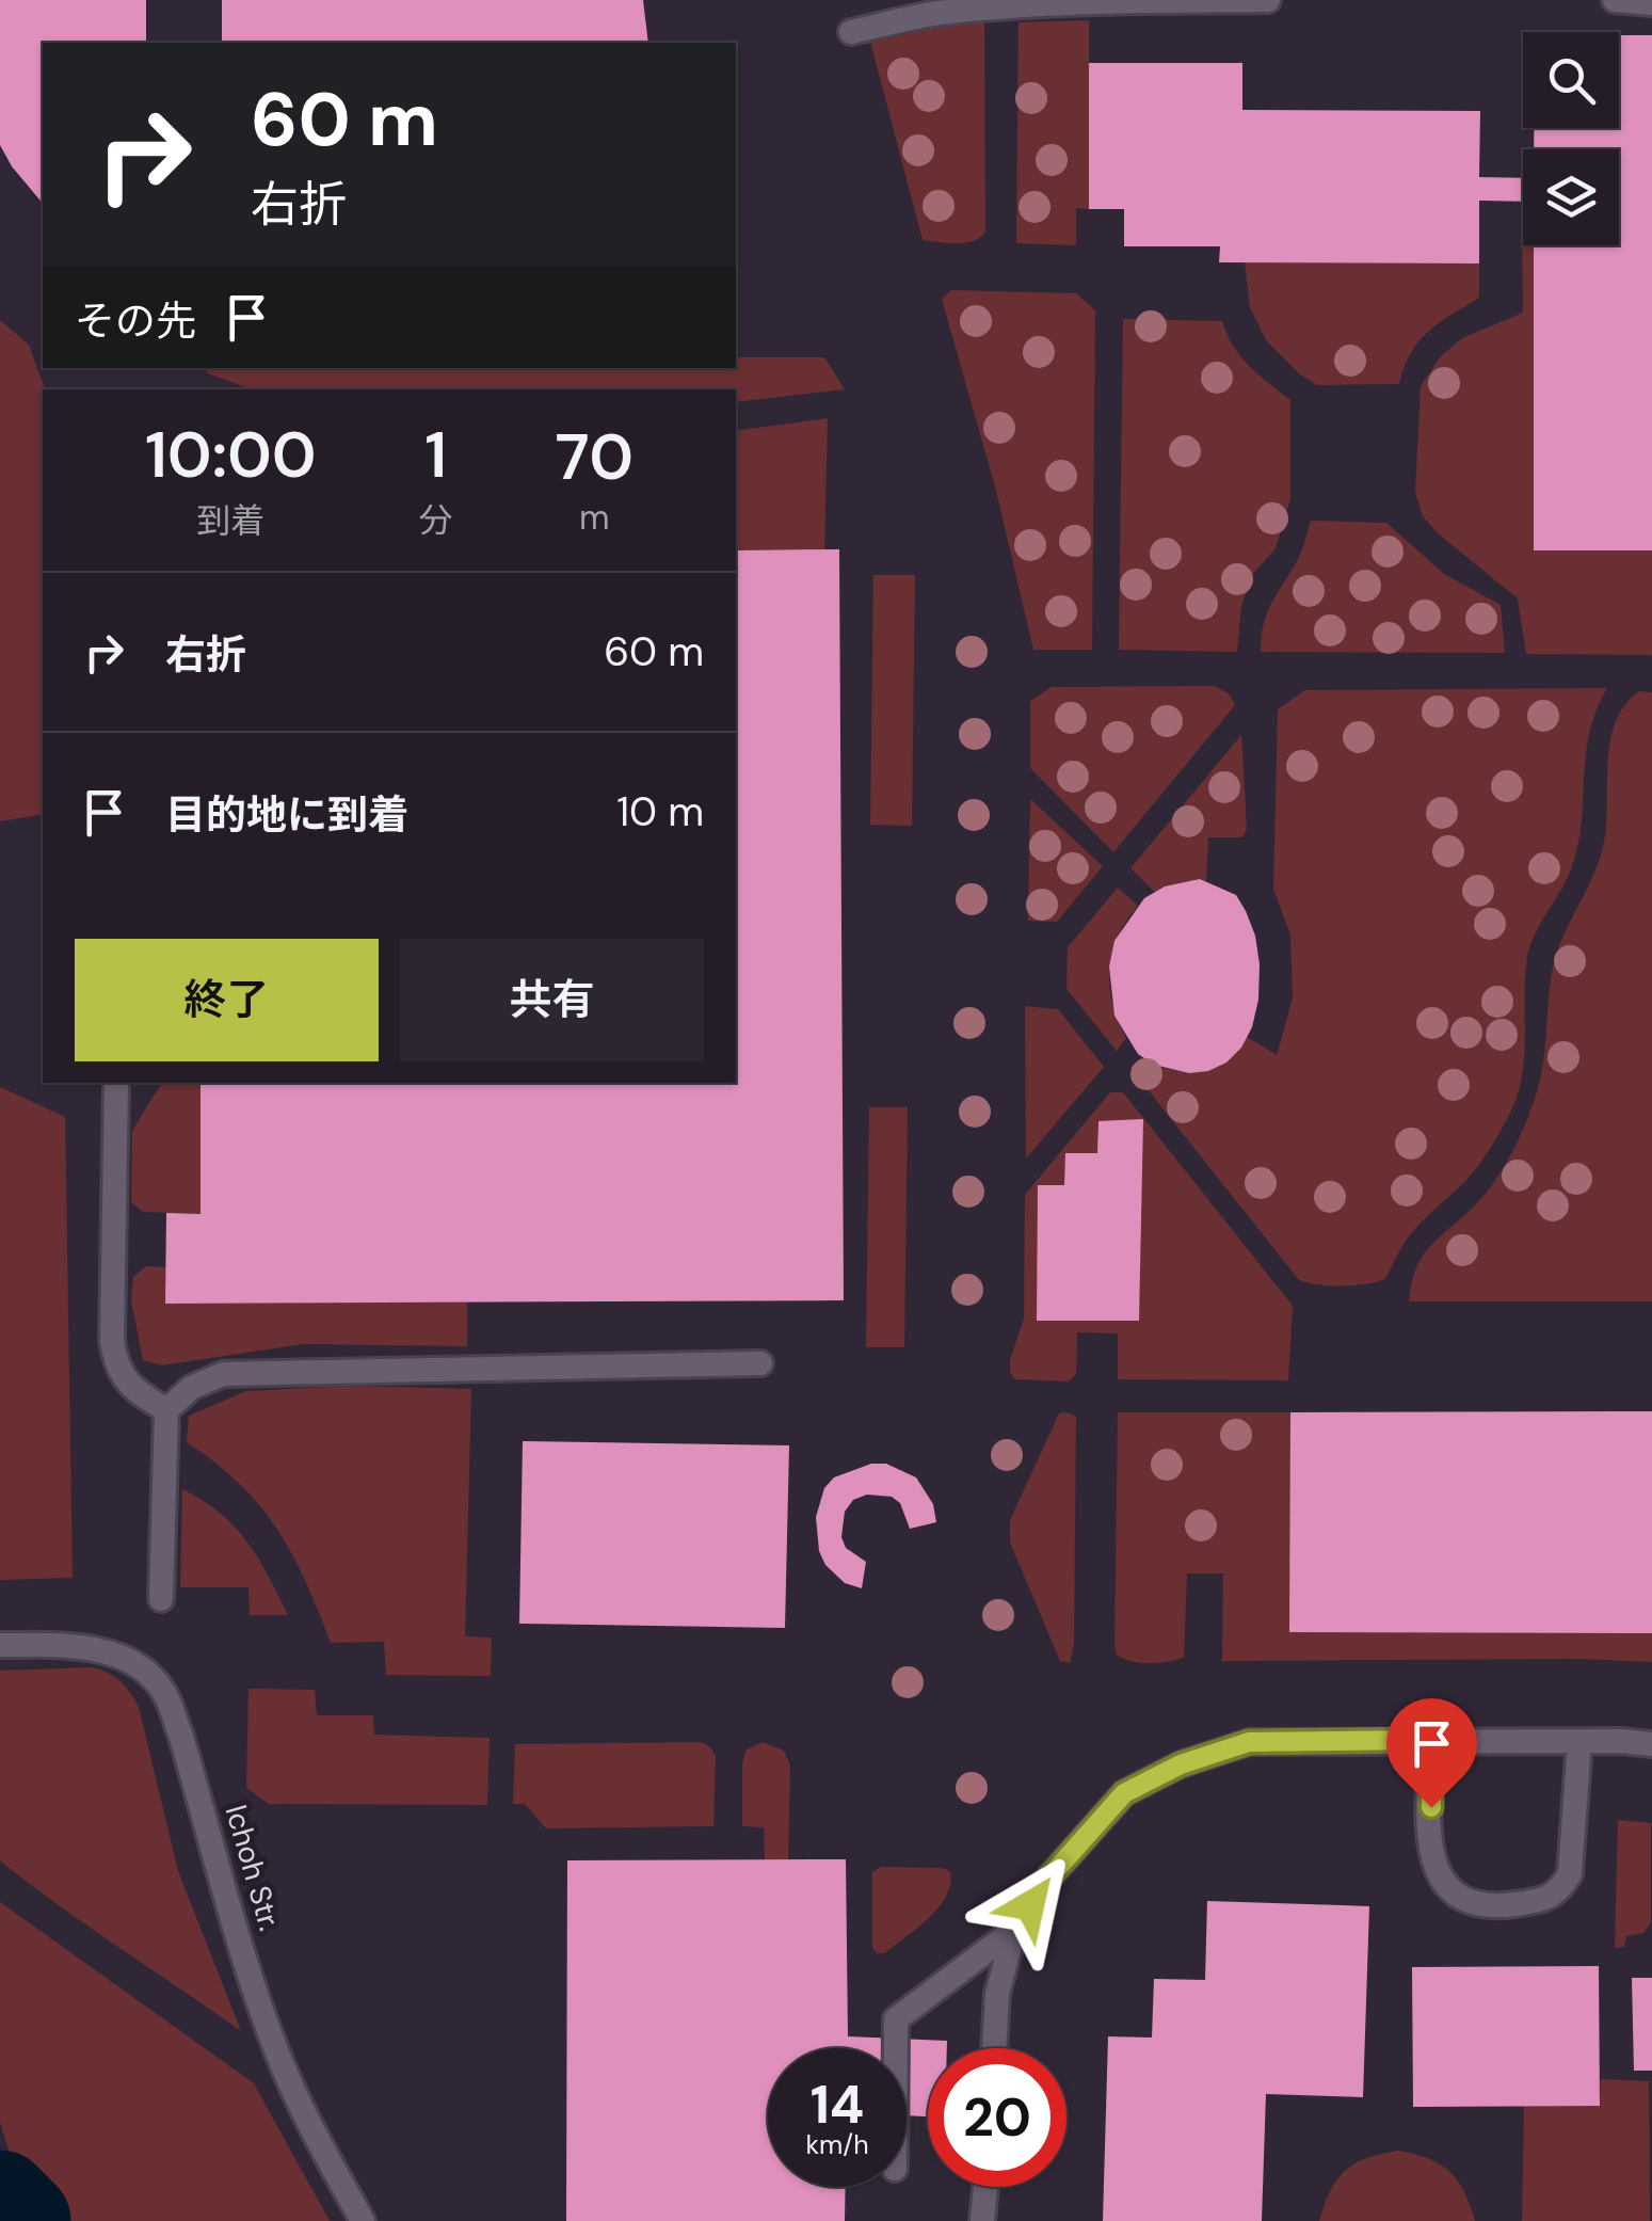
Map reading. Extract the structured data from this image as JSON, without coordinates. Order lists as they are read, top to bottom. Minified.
{"streets":{"lane":["Ichoh Str."]},"page":{"turn":["60 m","右折"],"then":"その先","eta":["10:00","到着","1","分","70","m"],"list":[{"name":"右折","value":"60 m"},{"name":"目的地に到着","value":"10 m"}],"buttons":["終了","共有"],"speed":"14 km/h","limit":"20"}}
